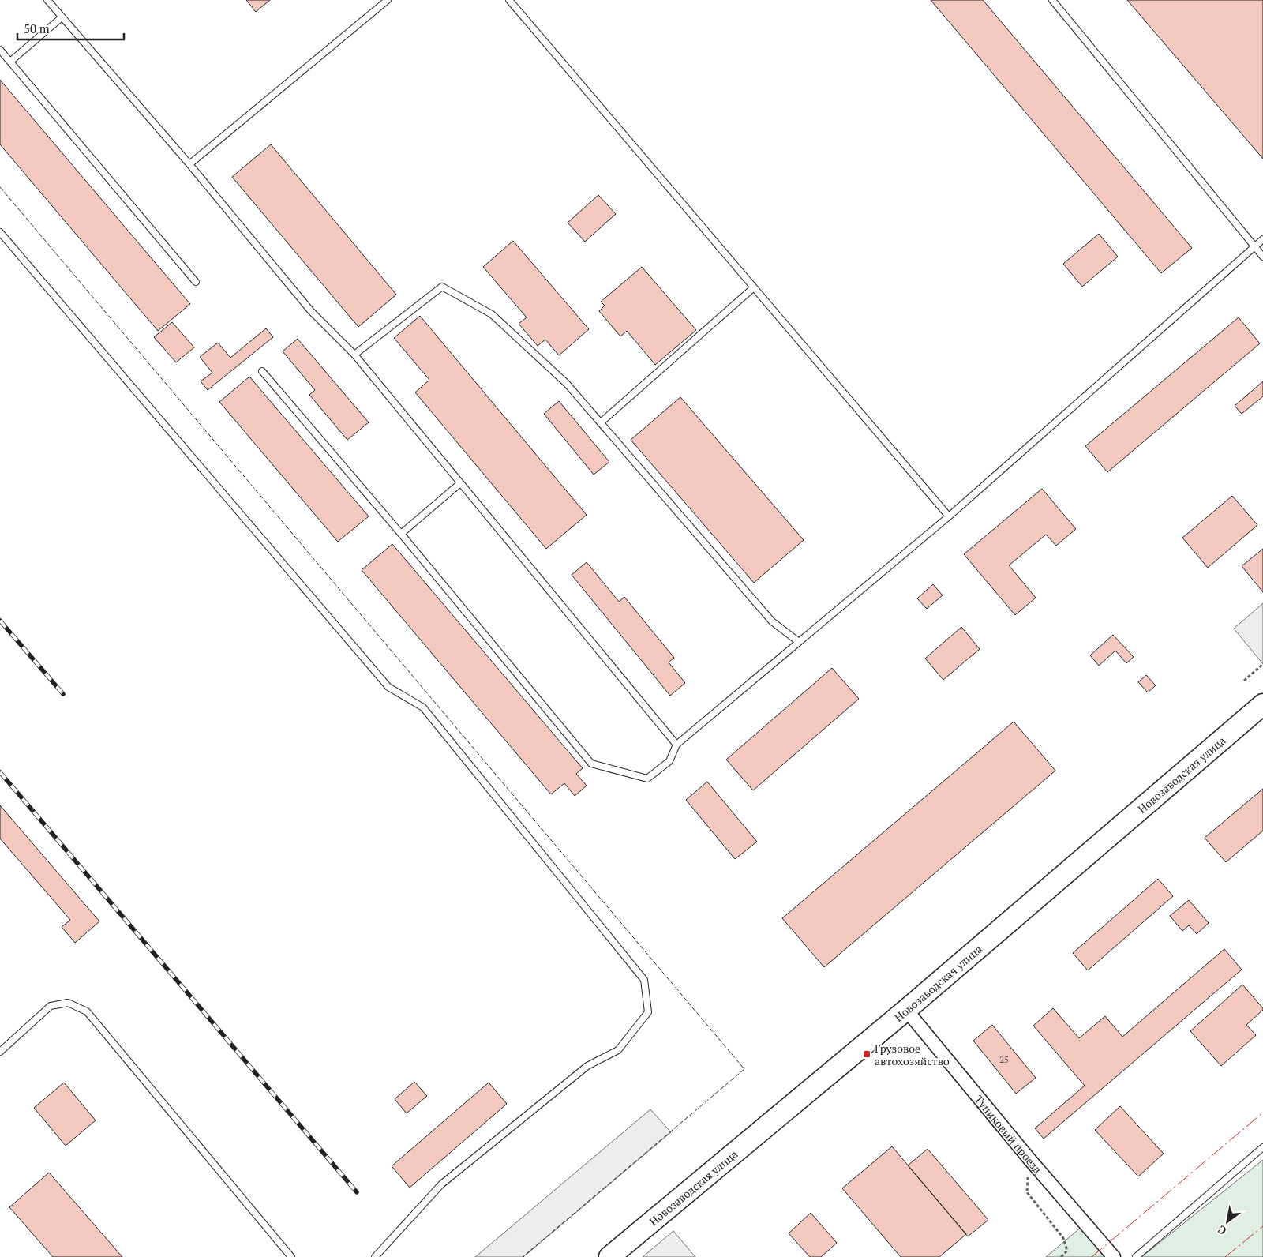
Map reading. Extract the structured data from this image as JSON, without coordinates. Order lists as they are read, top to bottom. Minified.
{"streets":{"main road":["Новозаводская улица"],"street":["Тупиковый проезд"]},"crossings":[["Новозаводская улица","Тупиковый проезд"]],"places":{"transit":["Грузовое автохозяйство"]},"house_numbers":["25"],"scale_bar":"50 m","north":"bottom left"}
